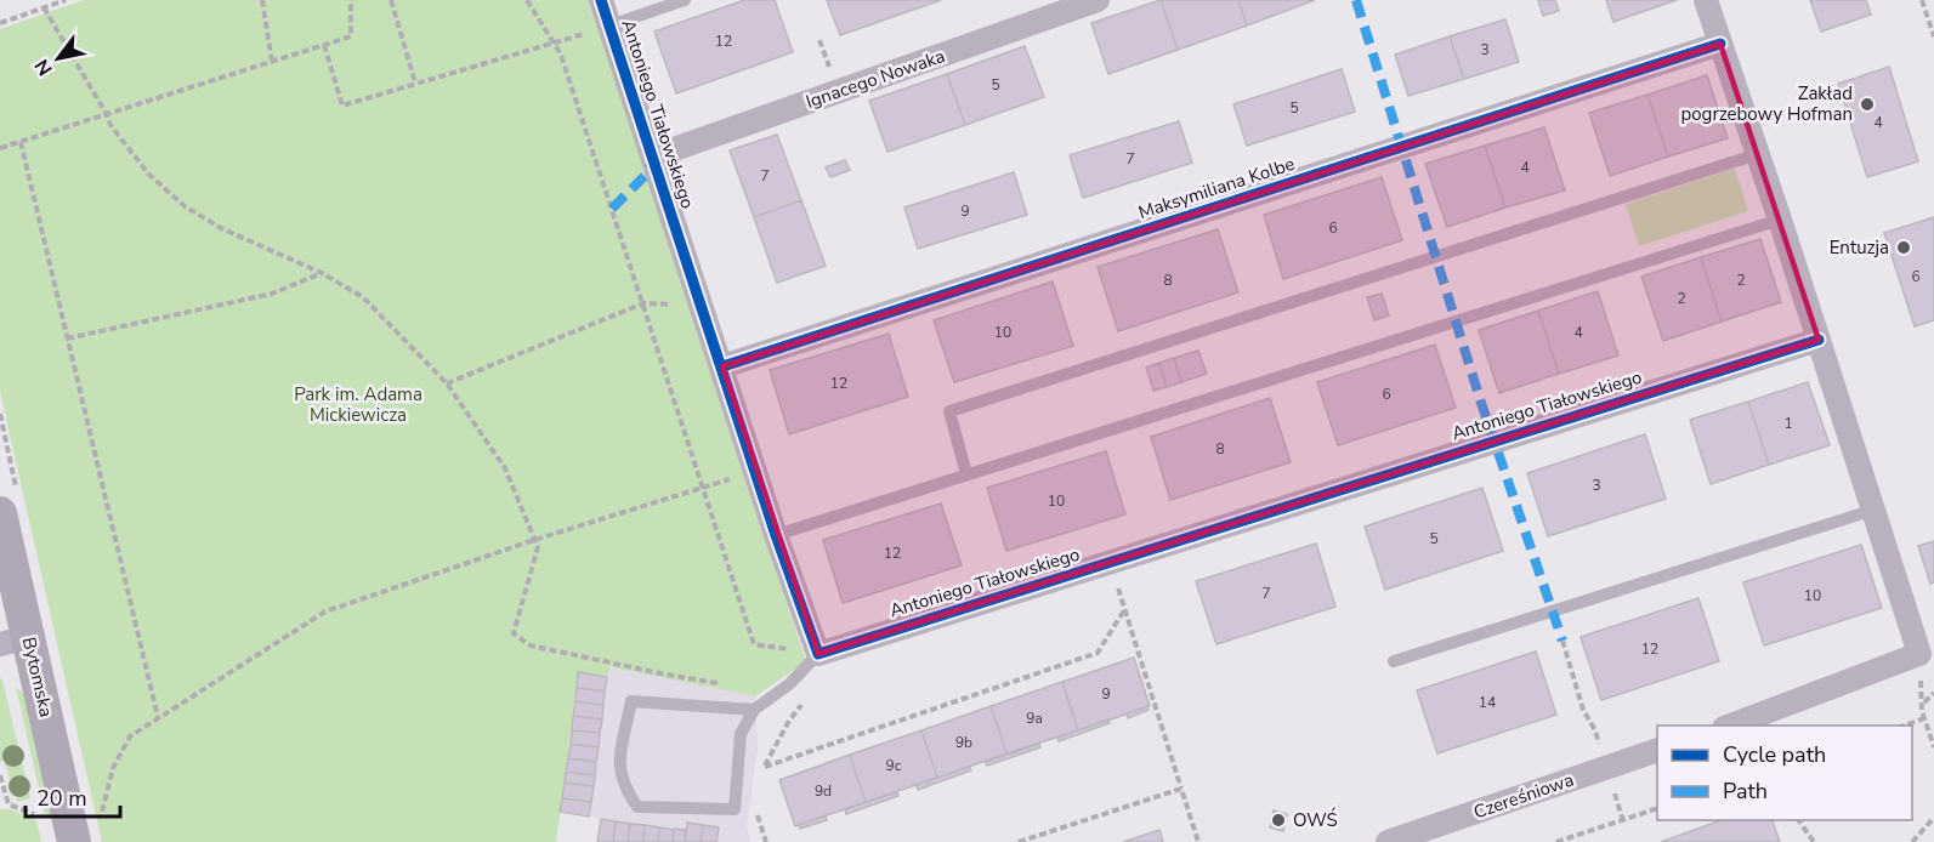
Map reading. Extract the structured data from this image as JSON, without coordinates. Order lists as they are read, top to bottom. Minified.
{"streets":{"street":["Ignacego Nowaka","Antoniego Tiałowskiego","Maksymiliana Kolbe","Bytomska","Czereśniowa"]},"crossings":[["Ignacego Nowaka","Antoniego Tiałowskiego"],["Antoniego Tiałowskiego","Maksymiliana Kolbe"]],"parks":["Park im. Adama Mickiewicza"],"places":["Zakład pogrzebowy Hofman","Entuzja","OWŚ"],"house_numbers":["12","3","5","5","4","7","4","7","9","6","6","8","2","2","10","4","12","6","1","8","3","10","5","12","7","10","12","9","14","9a","9b","9c","9d"],"legend":["Cycle path","Path"],"scale_bar":"20 m","north":"bottom left"}
